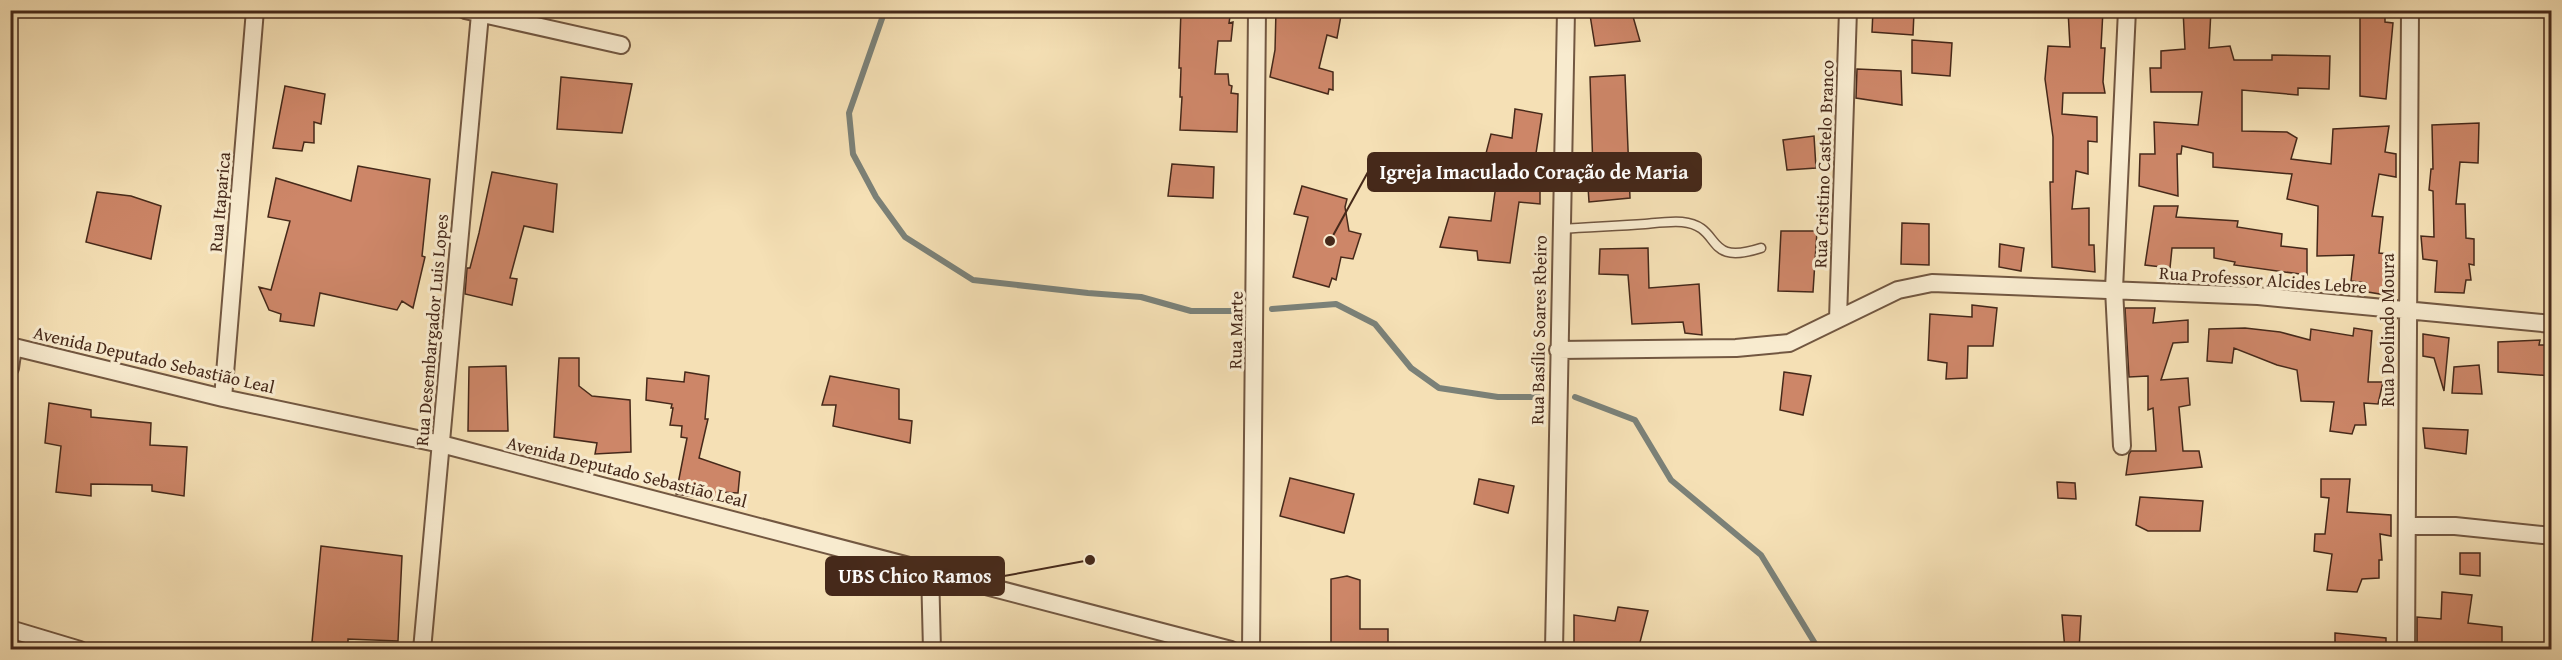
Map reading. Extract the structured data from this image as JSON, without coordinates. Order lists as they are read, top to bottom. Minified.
{"streets":{"street":["Rua Cristino Castelo Branco","Rua Itaparica","Rua Professor Alcides Lebre","Rua Desembargador Luis Lopes","Rua Marte","Rua Basílio Soares Rbeiro","Rua Deolindo Moura","Avenida Deputado Sebastião Leal"]},"crossings":[["Rua Cristino Castelo Branco","Rua Professor Alcides Lebre"],["Rua Itaparica","Avenida Deputado Sebastião Leal"],["Rua Professor Alcides Lebre","Rua Basílio Soares Rbeiro"],["Rua Professor Alcides Lebre","Rua Deolindo Moura"],["Rua Desembargador Luis Lopes","Avenida Deputado Sebastião Leal"]],"places":["Igreja Imaculado Coração de Maria","UBS Chico Ramos"]}
